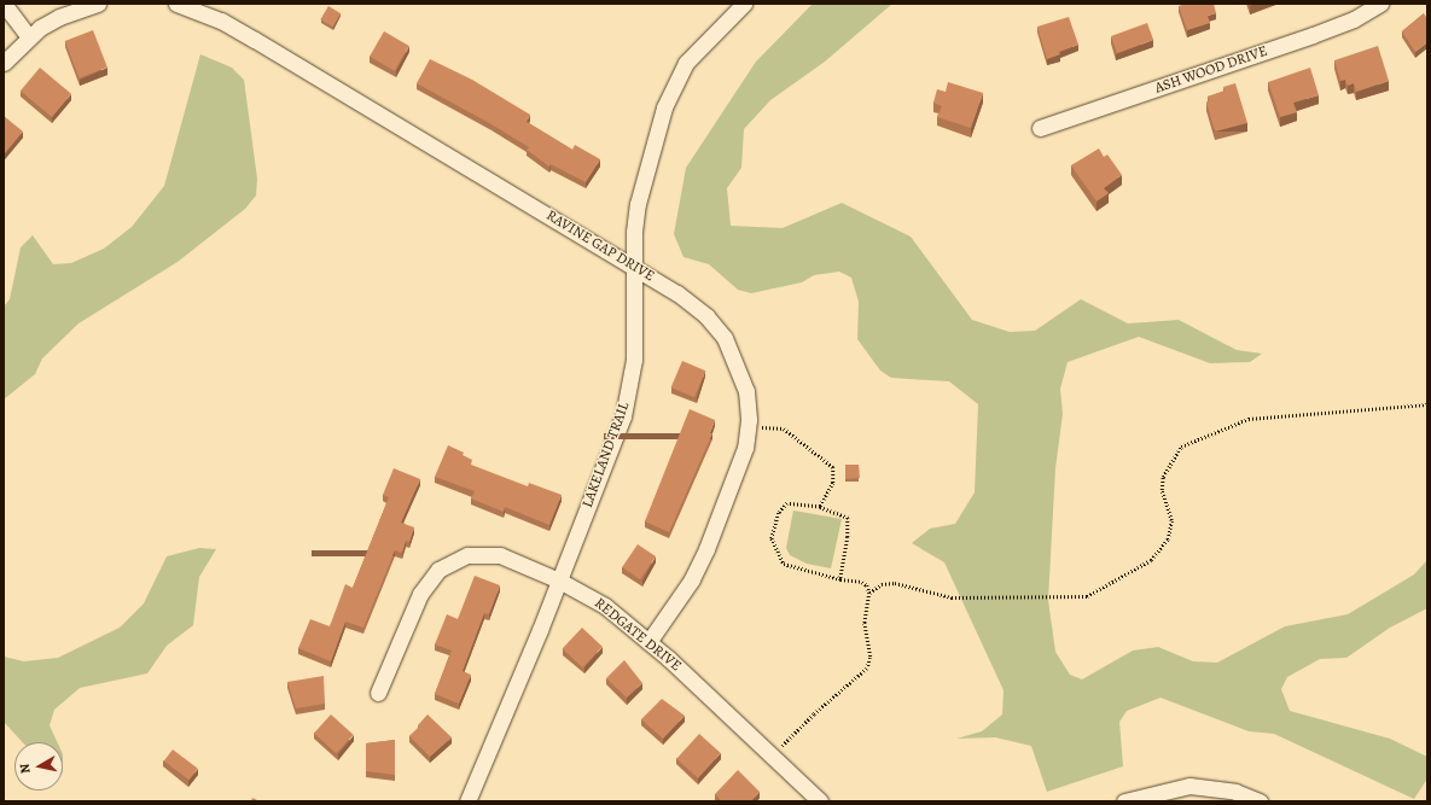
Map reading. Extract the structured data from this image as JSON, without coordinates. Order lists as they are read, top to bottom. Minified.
{"streets":{"street":["ASH WOOD DRIVE","RAVINE GAP DRIVE","LAKELAND TRAIL","REDGATE DRIVE"]},"crossings":[["RAVINE GAP DRIVE","LAKELAND TRAIL"],["RAVINE GAP DRIVE","REDGATE DRIVE"],["LAKELAND TRAIL","REDGATE DRIVE"]],"north":"left"}
